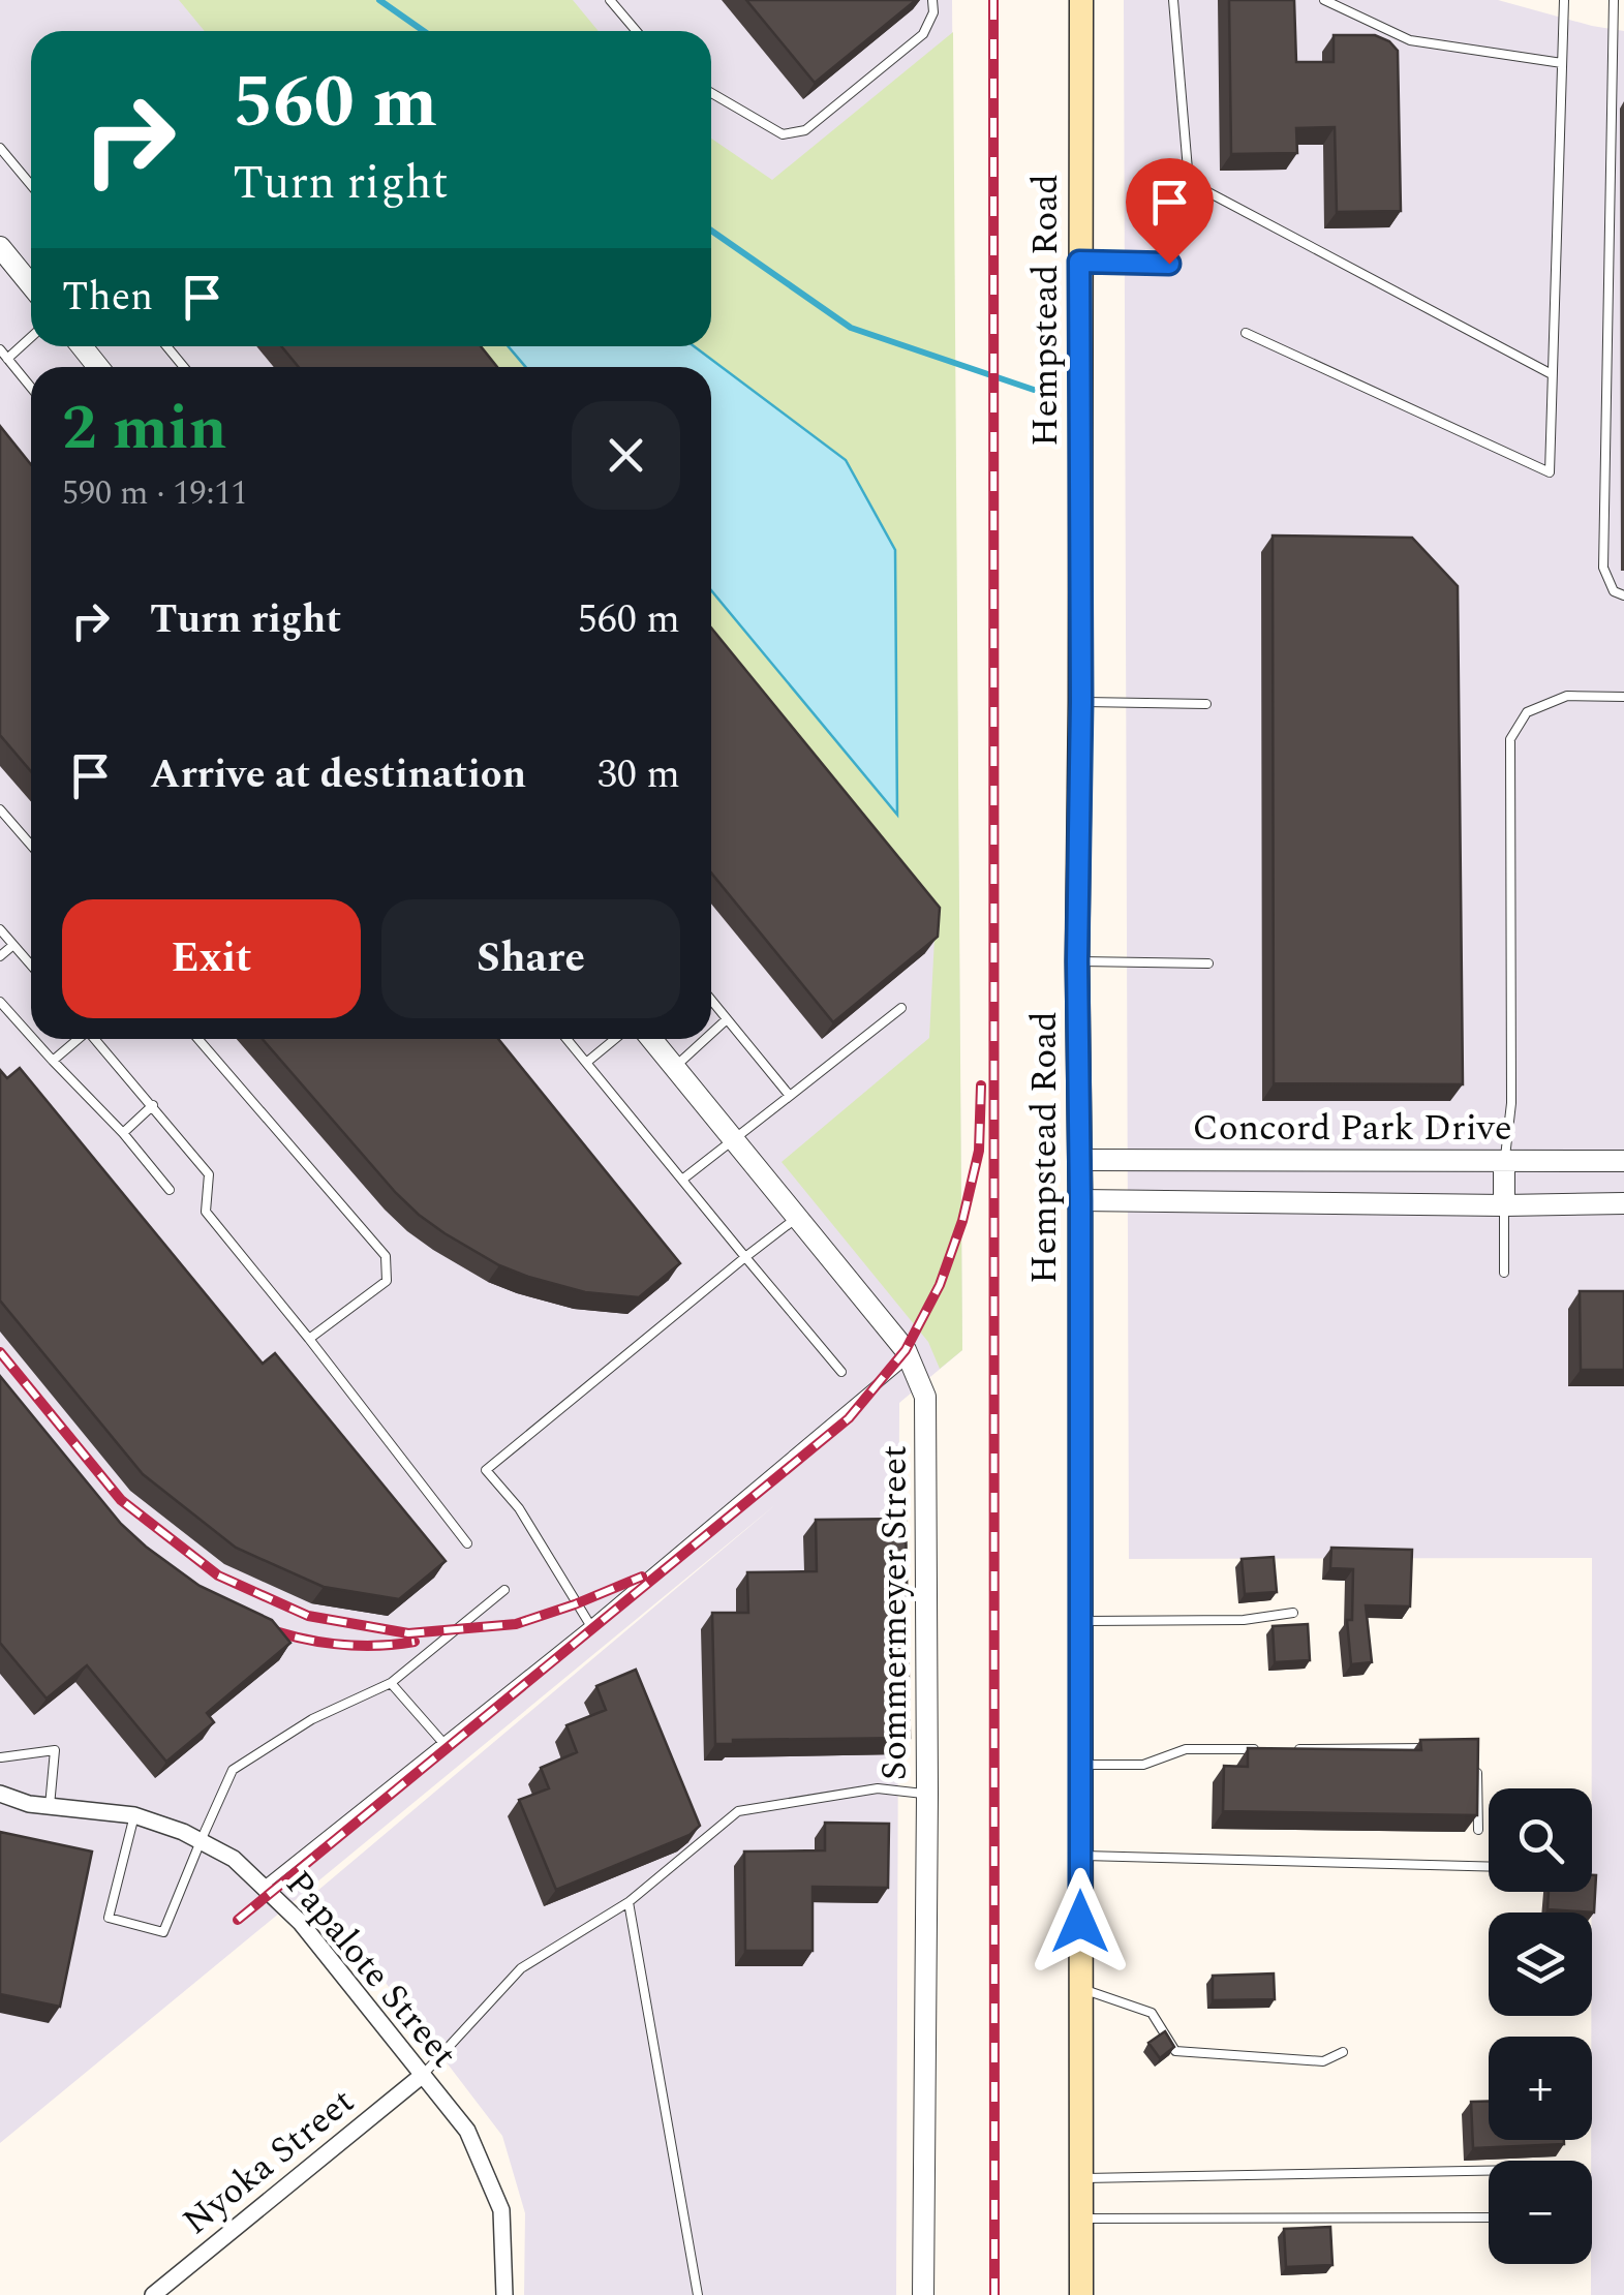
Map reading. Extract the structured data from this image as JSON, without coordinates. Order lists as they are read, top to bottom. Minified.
{"streets":{"main road":["Hempstead Road"],"street":["Concord Park Drive","Sommermeyer Street","Papalote Street","Nyoka Street"]},"crossings":[["Hempstead Road","Concord Park Drive"],["Papalote Street","Nyoka Street"]],"page":{"turn":["560 m","Turn right"],"then":"Then","heading":["2 min","590 m · 19:11"],"list":[{"name":"Turn right","value":"560 m"},{"name":"Arrive at destination","value":"30 m"}],"buttons":["Exit","Share"],"map_buttons":["+","−"]}}
